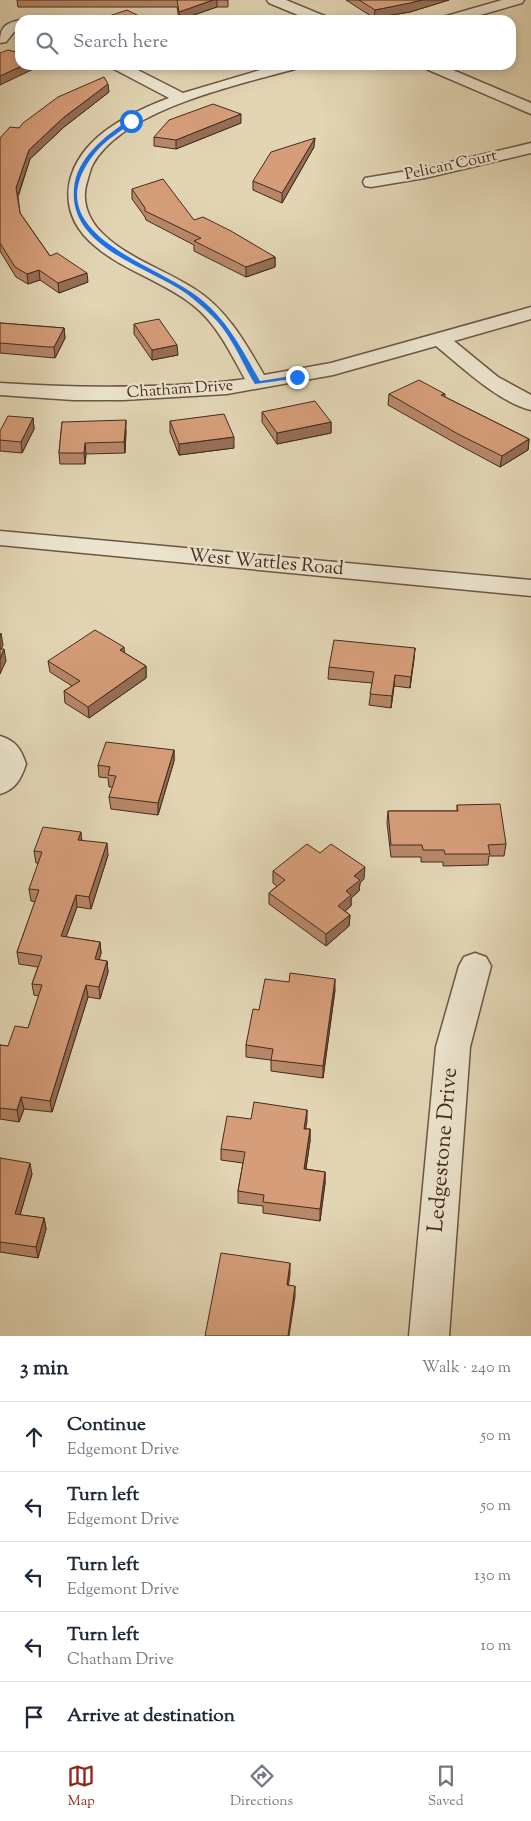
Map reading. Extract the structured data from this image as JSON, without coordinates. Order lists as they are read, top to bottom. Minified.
{"streets":{"street":["Pelican Court","Chatham Drive","West Wattles Road","Ledgestone Drive"]},"page":{"search":"Search here","heading":["3 min","Walk · 240 m"],"list":[["Continue","Edgemont Drive","50 m"],["Turn left","Edgemont Drive","50 m"],["Turn left","Edgemont Drive","130 m"],["Turn left","Chatham Drive","10 m"],"Arrive at destination"],"nav":["Map","Directions","Saved"]}}
